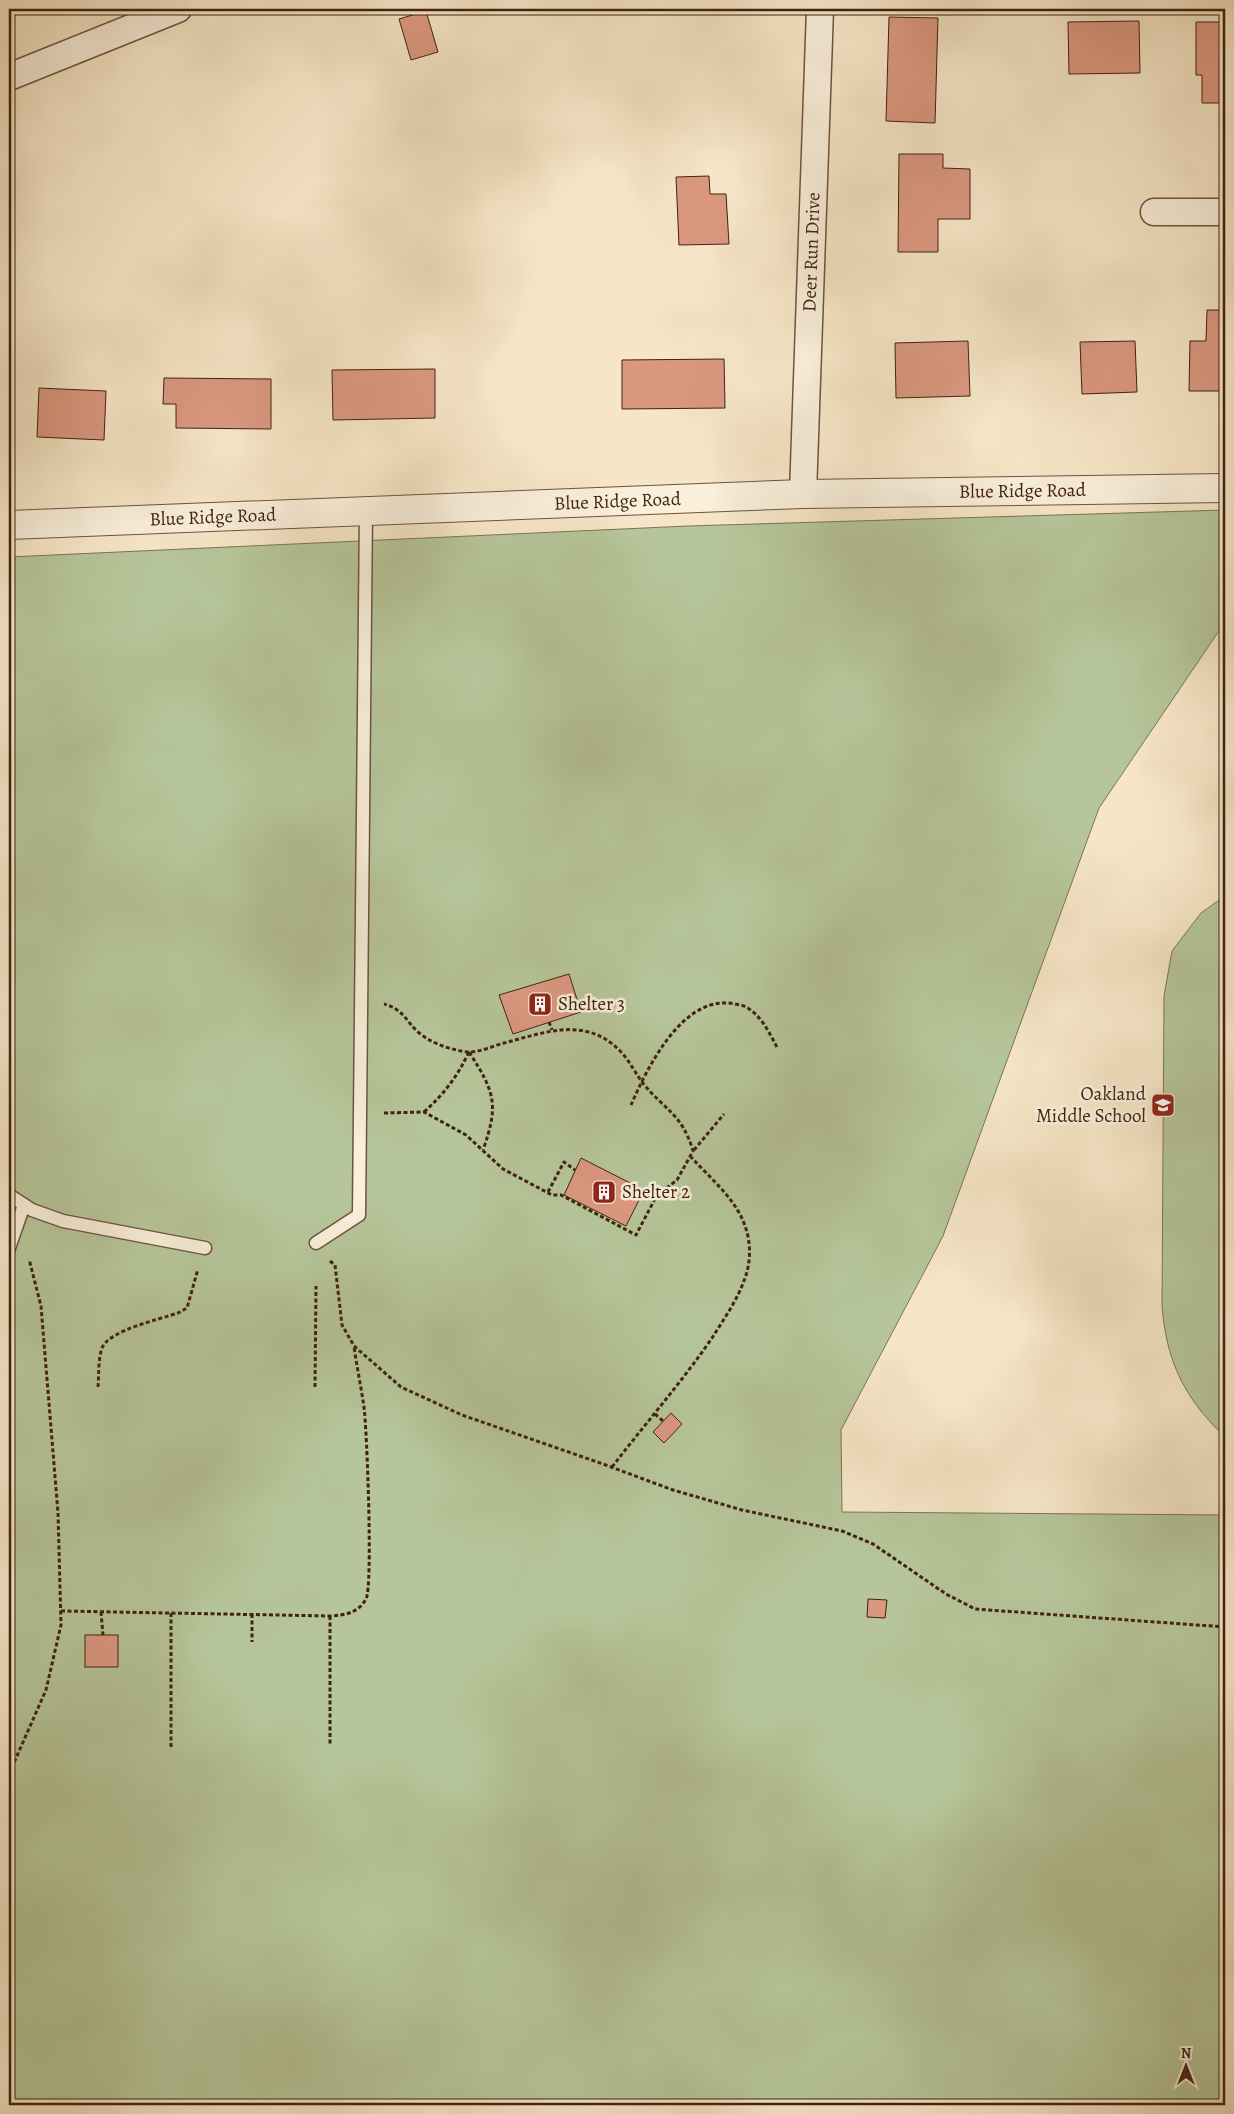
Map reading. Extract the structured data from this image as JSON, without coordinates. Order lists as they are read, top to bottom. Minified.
{"streets":{"street":["Deer Run Drive","Blue Ridge Road"]},"crossings":[["Deer Run Drive","Blue Ridge Road"]],"places":{"building":["Shelter 3","Shelter 2"],"school or university":["Oakland Middle School"]},"north":"top"}
